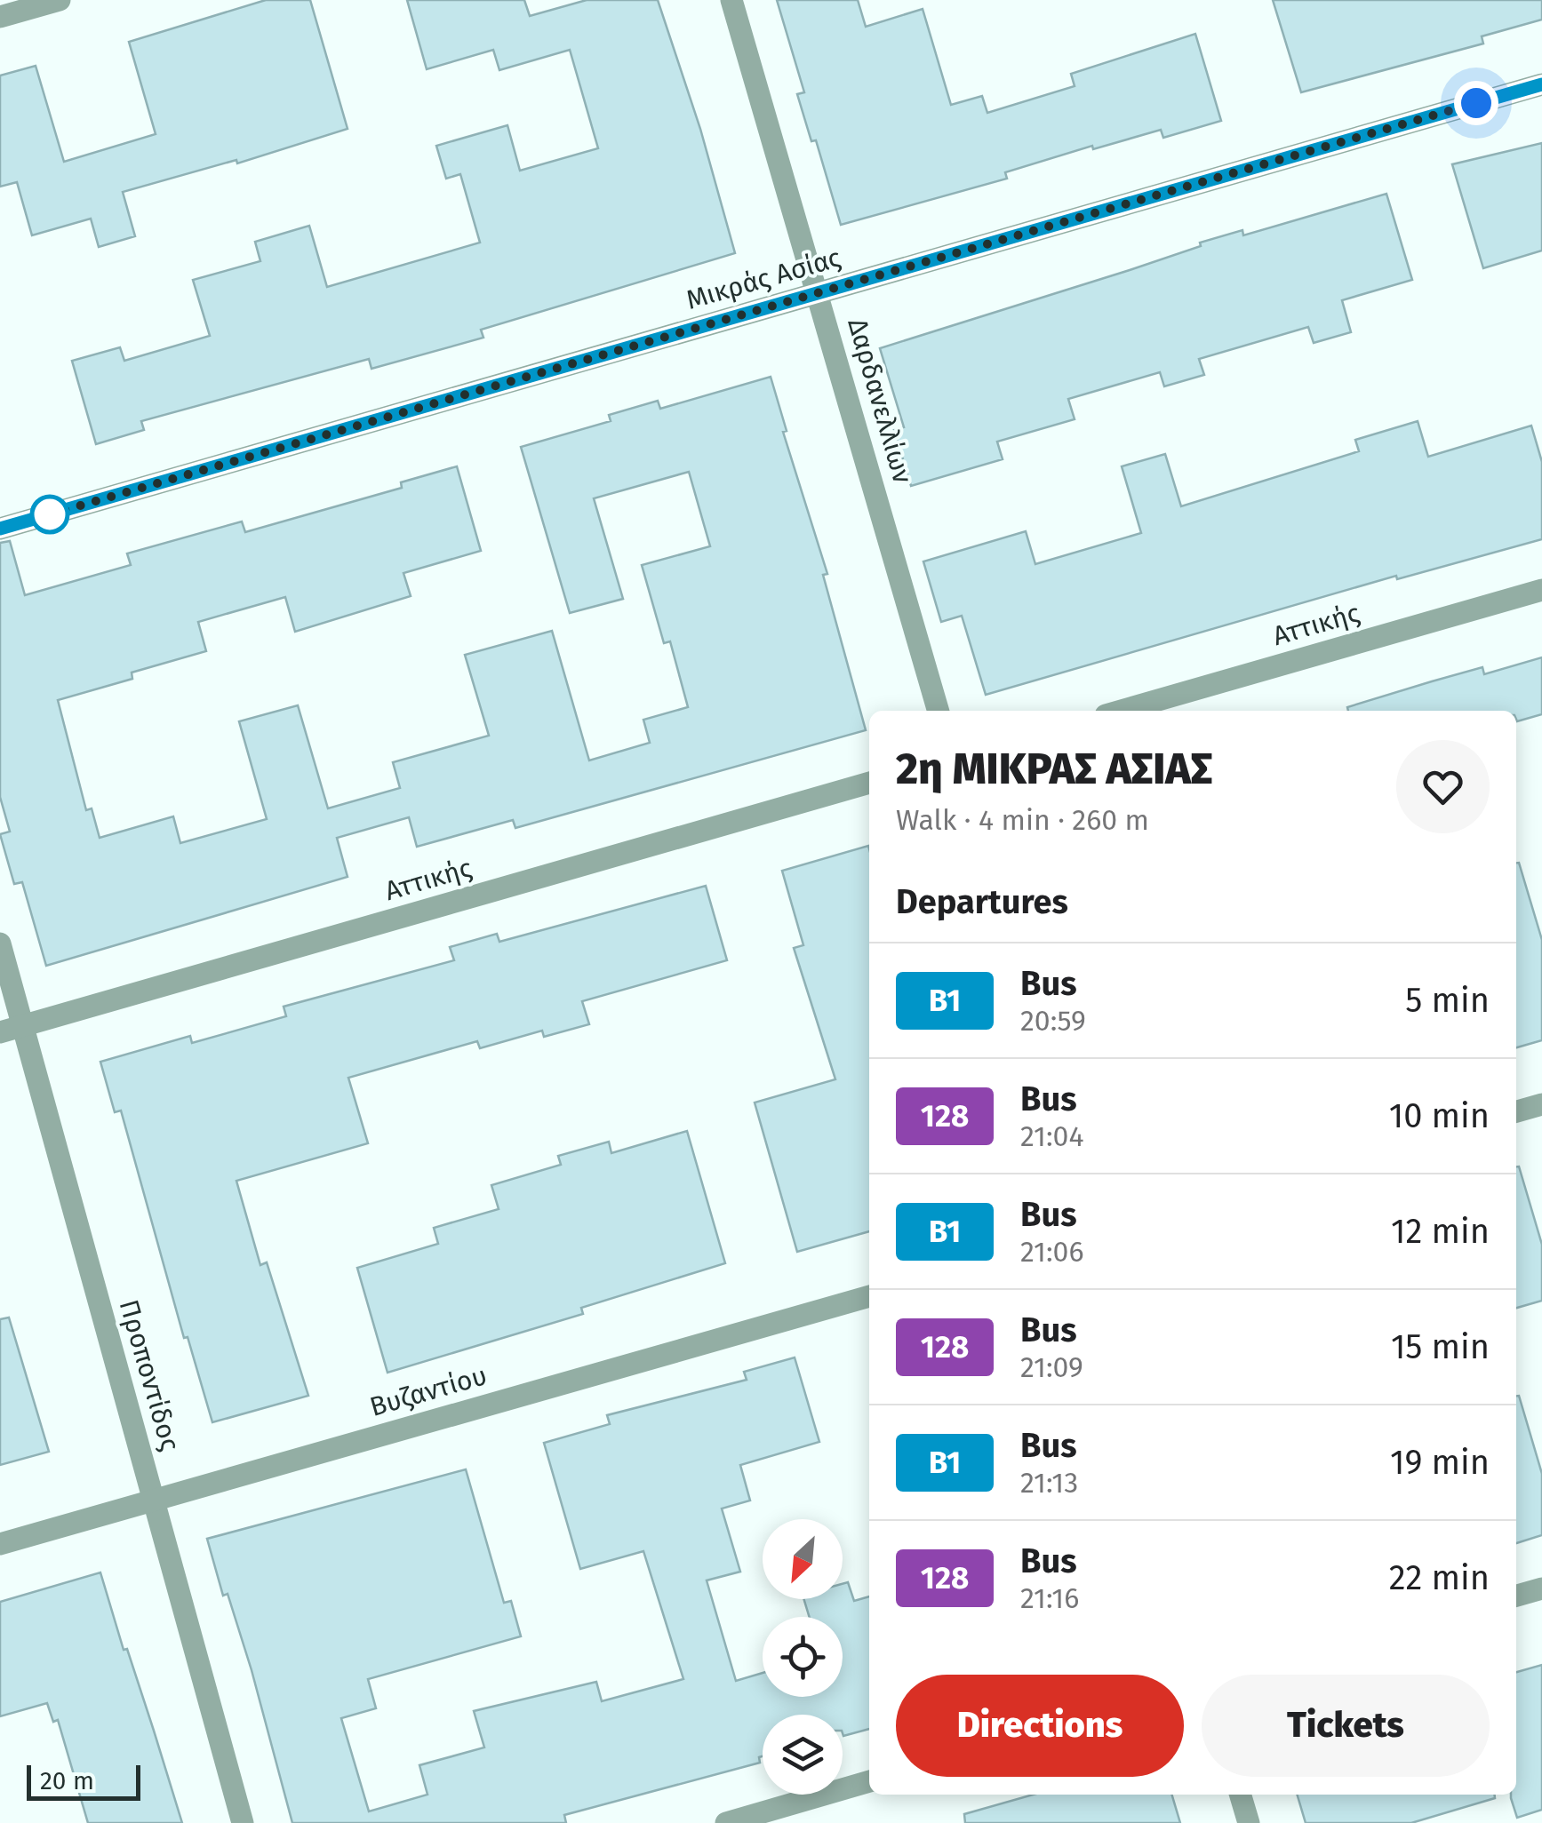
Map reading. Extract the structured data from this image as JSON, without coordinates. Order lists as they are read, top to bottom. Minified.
{"streets":{"street":["Μικράς Ασίας","Δαρδανελλίων","Αττικής","Προποντίδος","Βυζαντίου"]},"crossings":[["Μικράς Ασίας","Δαρδανελλίων"],["Αττικής","Προποντίδος"],["Προποντίδος","Βυζαντίου"]],"lines":["bus line Β1"],"scale_bar":"20 m","north":"bottom left","page":{"heading":[["2η ΜΙΚΡΑΣ ΑΣΙΑΣ","Walk · 4 min · 260 m"],"Departures"],"list":[{"mark":"Β1","name":"Bus","note":"20:59","value":"5 min"},{"mark":"128","name":"Bus","note":"21:04","value":"10 min"},{"mark":"Β1","name":"Bus","note":"21:06","value":"12 min"},{"mark":"128","name":"Bus","note":"21:09","value":"15 min"},{"mark":"Β1","name":"Bus","note":"21:13","value":"19 min"},{"mark":"128","name":"Bus","note":"21:16","value":"22 min"}],"buttons":["Directions","Tickets"],"scale":"20 m"}}
